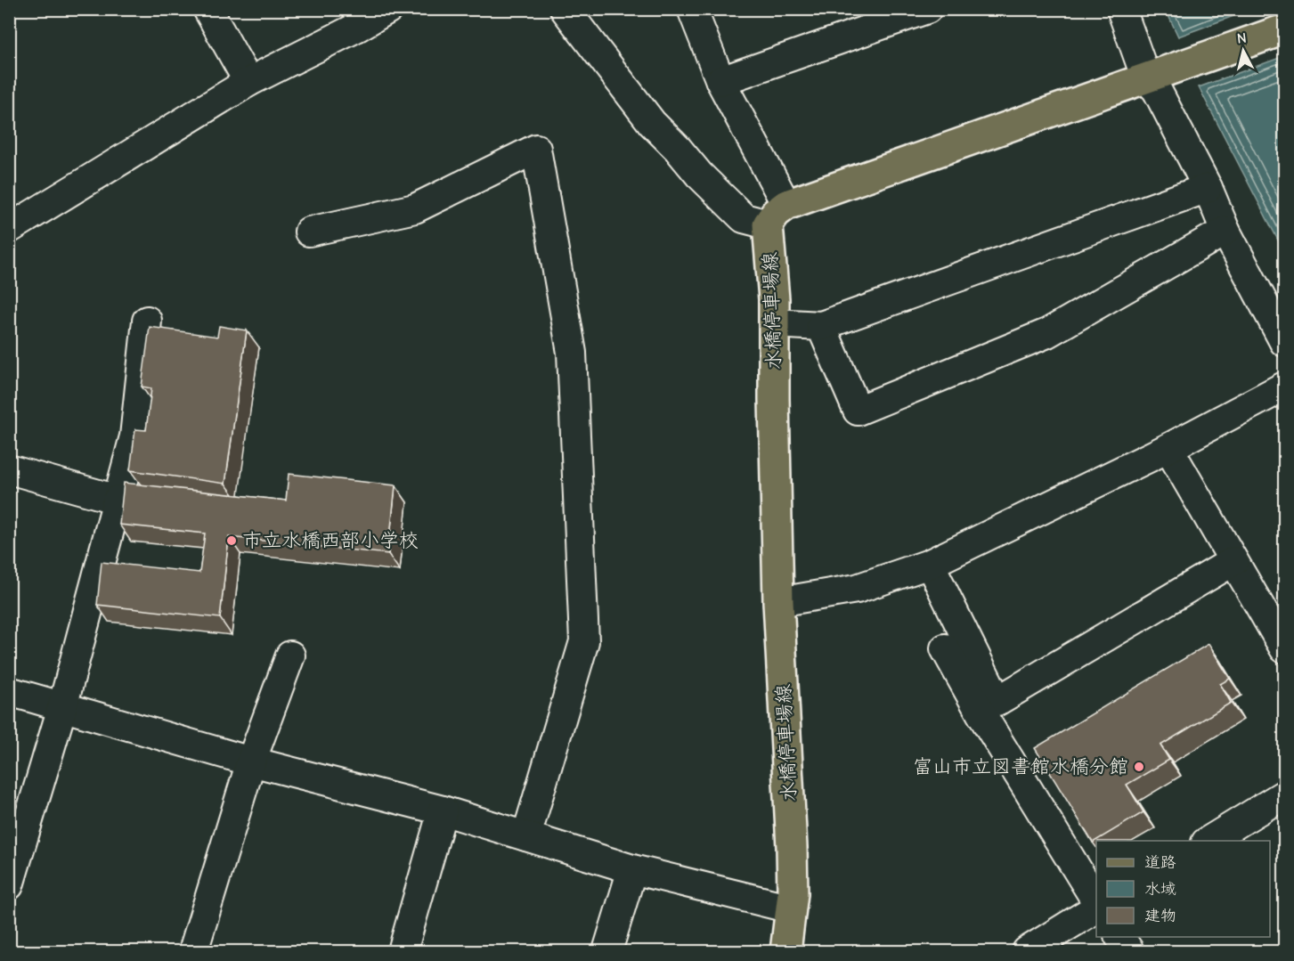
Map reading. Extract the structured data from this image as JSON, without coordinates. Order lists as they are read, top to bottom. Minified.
{"streets":{"main road":["水橋停車場線"]},"places":["市立水橋西部小学校","富山市立図書館水橋分館"],"legend":["道路","水域","建物"],"north":"top"}
